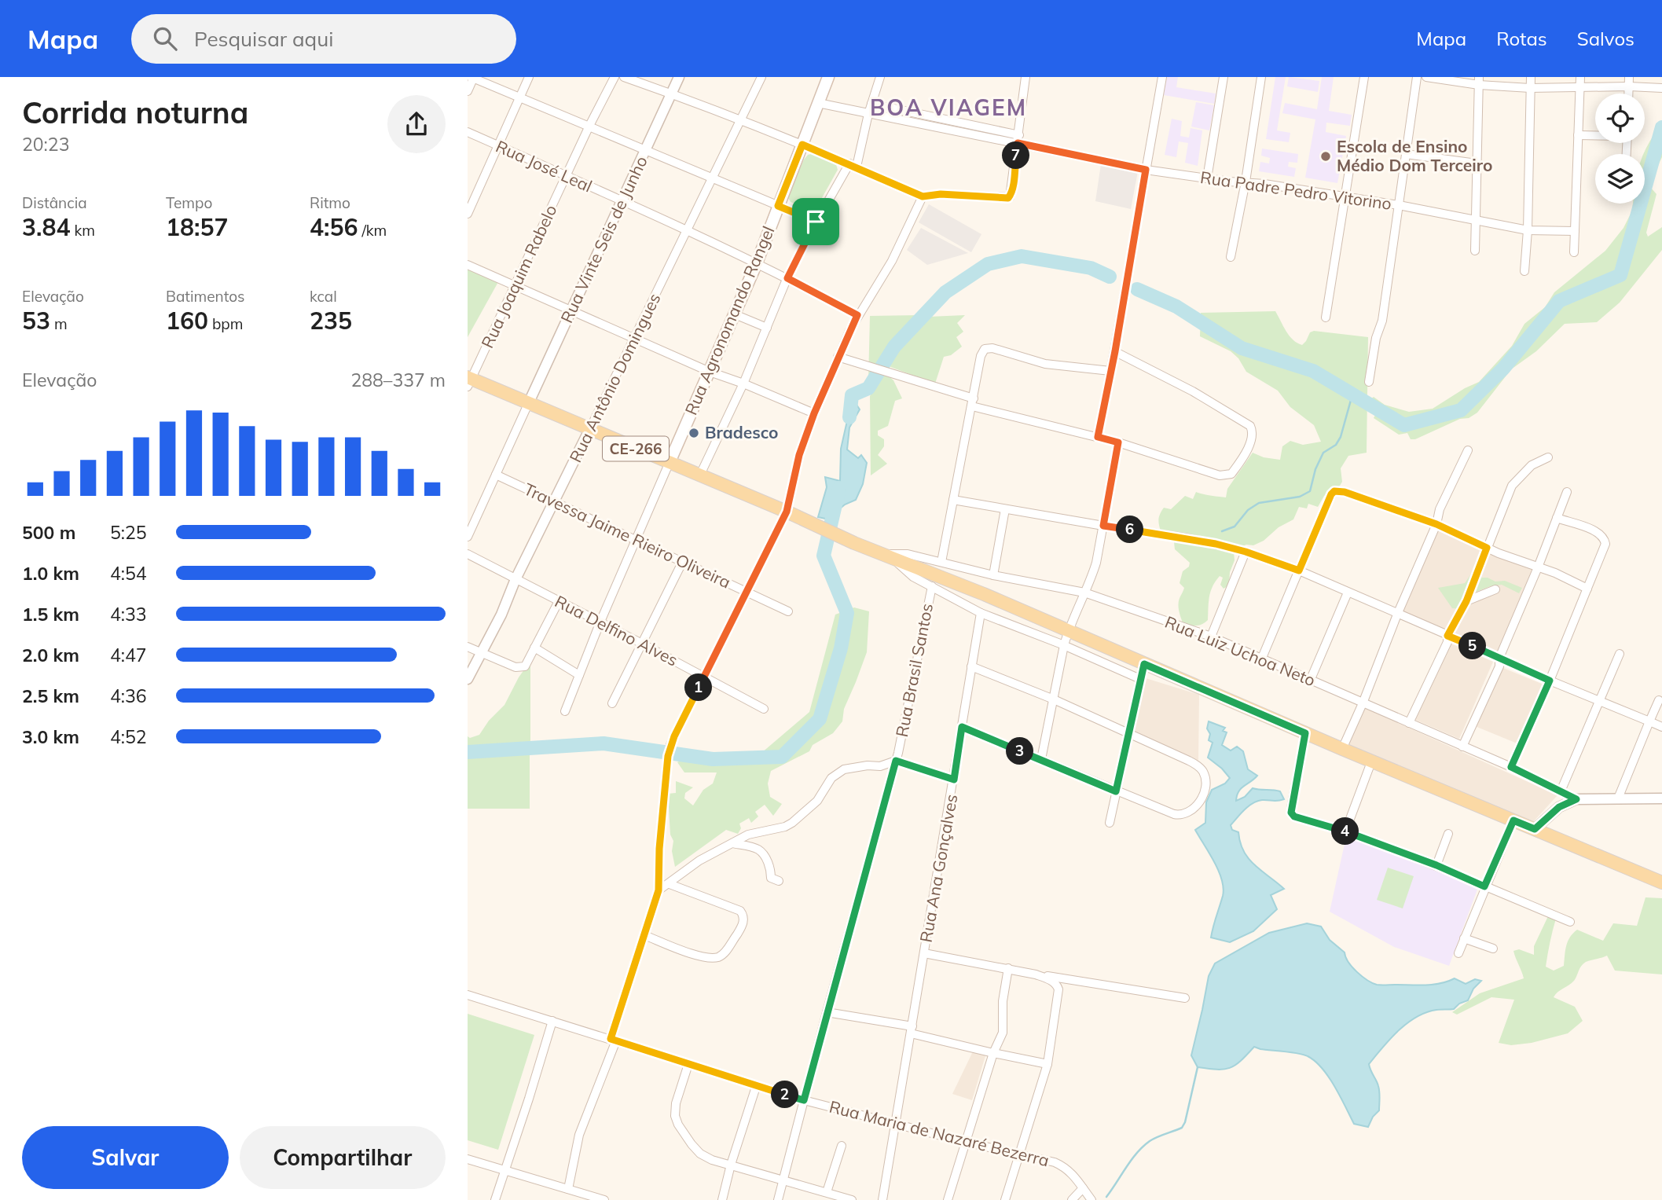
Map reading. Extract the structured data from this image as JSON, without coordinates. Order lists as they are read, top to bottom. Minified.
{"streets":{"main road":["Rua Agronomando Rangel","CE-266"],"street":["Rua José Leal","Rua Padre Pedro Vitorino","Rua Vinte Seis de Junho","Rua Joaquim Rabelo","Rua Antônio Domingues","Travessa Jaime Rieiro Oliveira","Rua Delfino Alves","Rua Luiz Uchoa Neto","Rua Brasil Santos","Rua Ana Gonçalves","Rua Maria de Nazaré Bezerra"]},"crossings":[["Rua José Leal","Rua Vinte Seis de Junho"],["Rua José Leal","Rua Joaquim Rabelo"],["Rua José Leal","Rua Agronomando Rangel"],["Rua José Leal","Rua Antônio Domingues"],["Rua Vinte Seis de Junho","CE-266"],["Rua Joaquim Rabelo","CE-266"],["Rua Agronomando Rangel","CE-266"],["Rua Agronomando Rangel","Travessa Jaime Rieiro Oliveira"],["Rua Agronomando Rangel","Rua Delfino Alves"],["Rua Antônio Domingues","CE-266"],["Rua Antônio Domingues","Travessa Jaime Rieiro Oliveira"],["Rua Antônio Domingues","Rua Delfino Alves"],["CE-266","Rua Luiz Uchoa Neto"],["Rua Brasil Santos","Rua Maria de Nazaré Bezerra"],["Rua Ana Gonçalves","Rua Maria de Nazaré Bezerra"]],"districts":["BOA VIAGEM"],"places":["Escola de Ensino Médio Dom Terceiro","Bradesco"],"page":{"header":"Mapa","search":"Pesquisar aqui","nav":["Mapa","Rotas","Salvos"],"heading":["Corrida noturna","20:23"],"pins":["7","6","5","1","3","4","2"],"stats":[["Distância","3.84 km"],["Tempo","18:57"],["Ritmo","4:56 /km"],["Elevação","53 m"],["Batimentos","160 bpm"],["kcal","235"]],"chart":["Elevação","288–337 m"],"list":[{"name":"500 m","note":"5:25"},{"name":"1.0 km","note":"4:54"},{"name":"1.5 km","note":"4:33"},{"name":"2.0 km","note":"4:47"},{"name":"2.5 km","note":"4:36"},{"name":"3.0 km","note":"4:52"}],"buttons":["Salvar","Compartilhar"]}}
